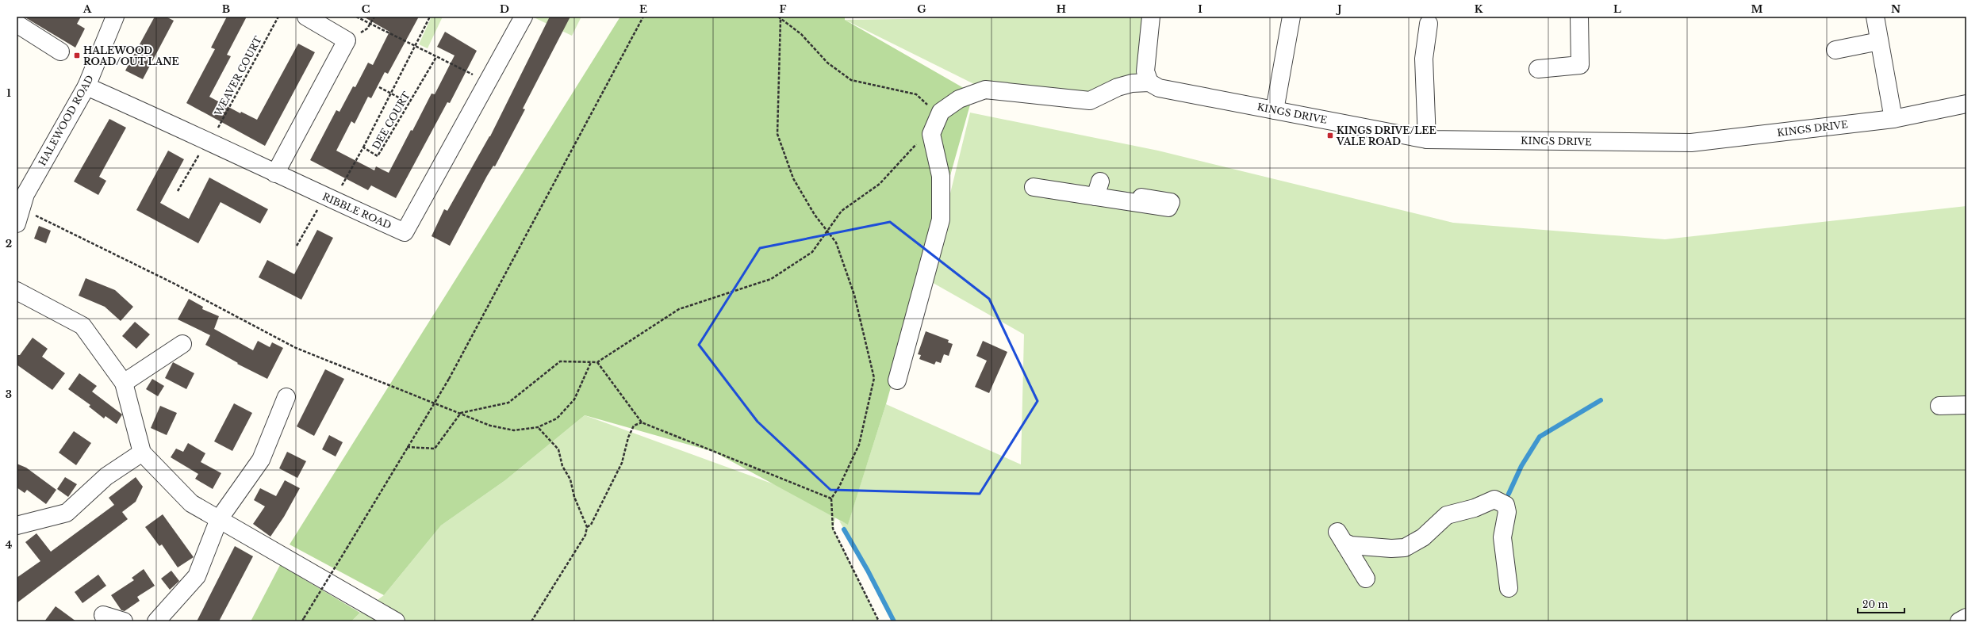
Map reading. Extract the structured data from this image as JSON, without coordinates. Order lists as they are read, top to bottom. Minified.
{"streets":{"street":["KINGS DRIVE","HALEWOOD ROAD","RIBBLE ROAD"],"path":["WEAVER COURT","DEE COURT"]},"crossings":[["WEAVER COURT","RIBBLE ROAD"],["HALEWOOD ROAD","RIBBLE ROAD"],["DEE COURT","RIBBLE ROAD"]],"places":{"transit":["HALEWOOD ROAD/OUT LANE","KINGS DRIVE/LEE VALE ROAD"]},"scale_bar":"20 m","grid":{"columns":["A","B","C","D","E","F","G","H","I","J","K","L","M","N"],"rows":["1","2","3","4"]}}
